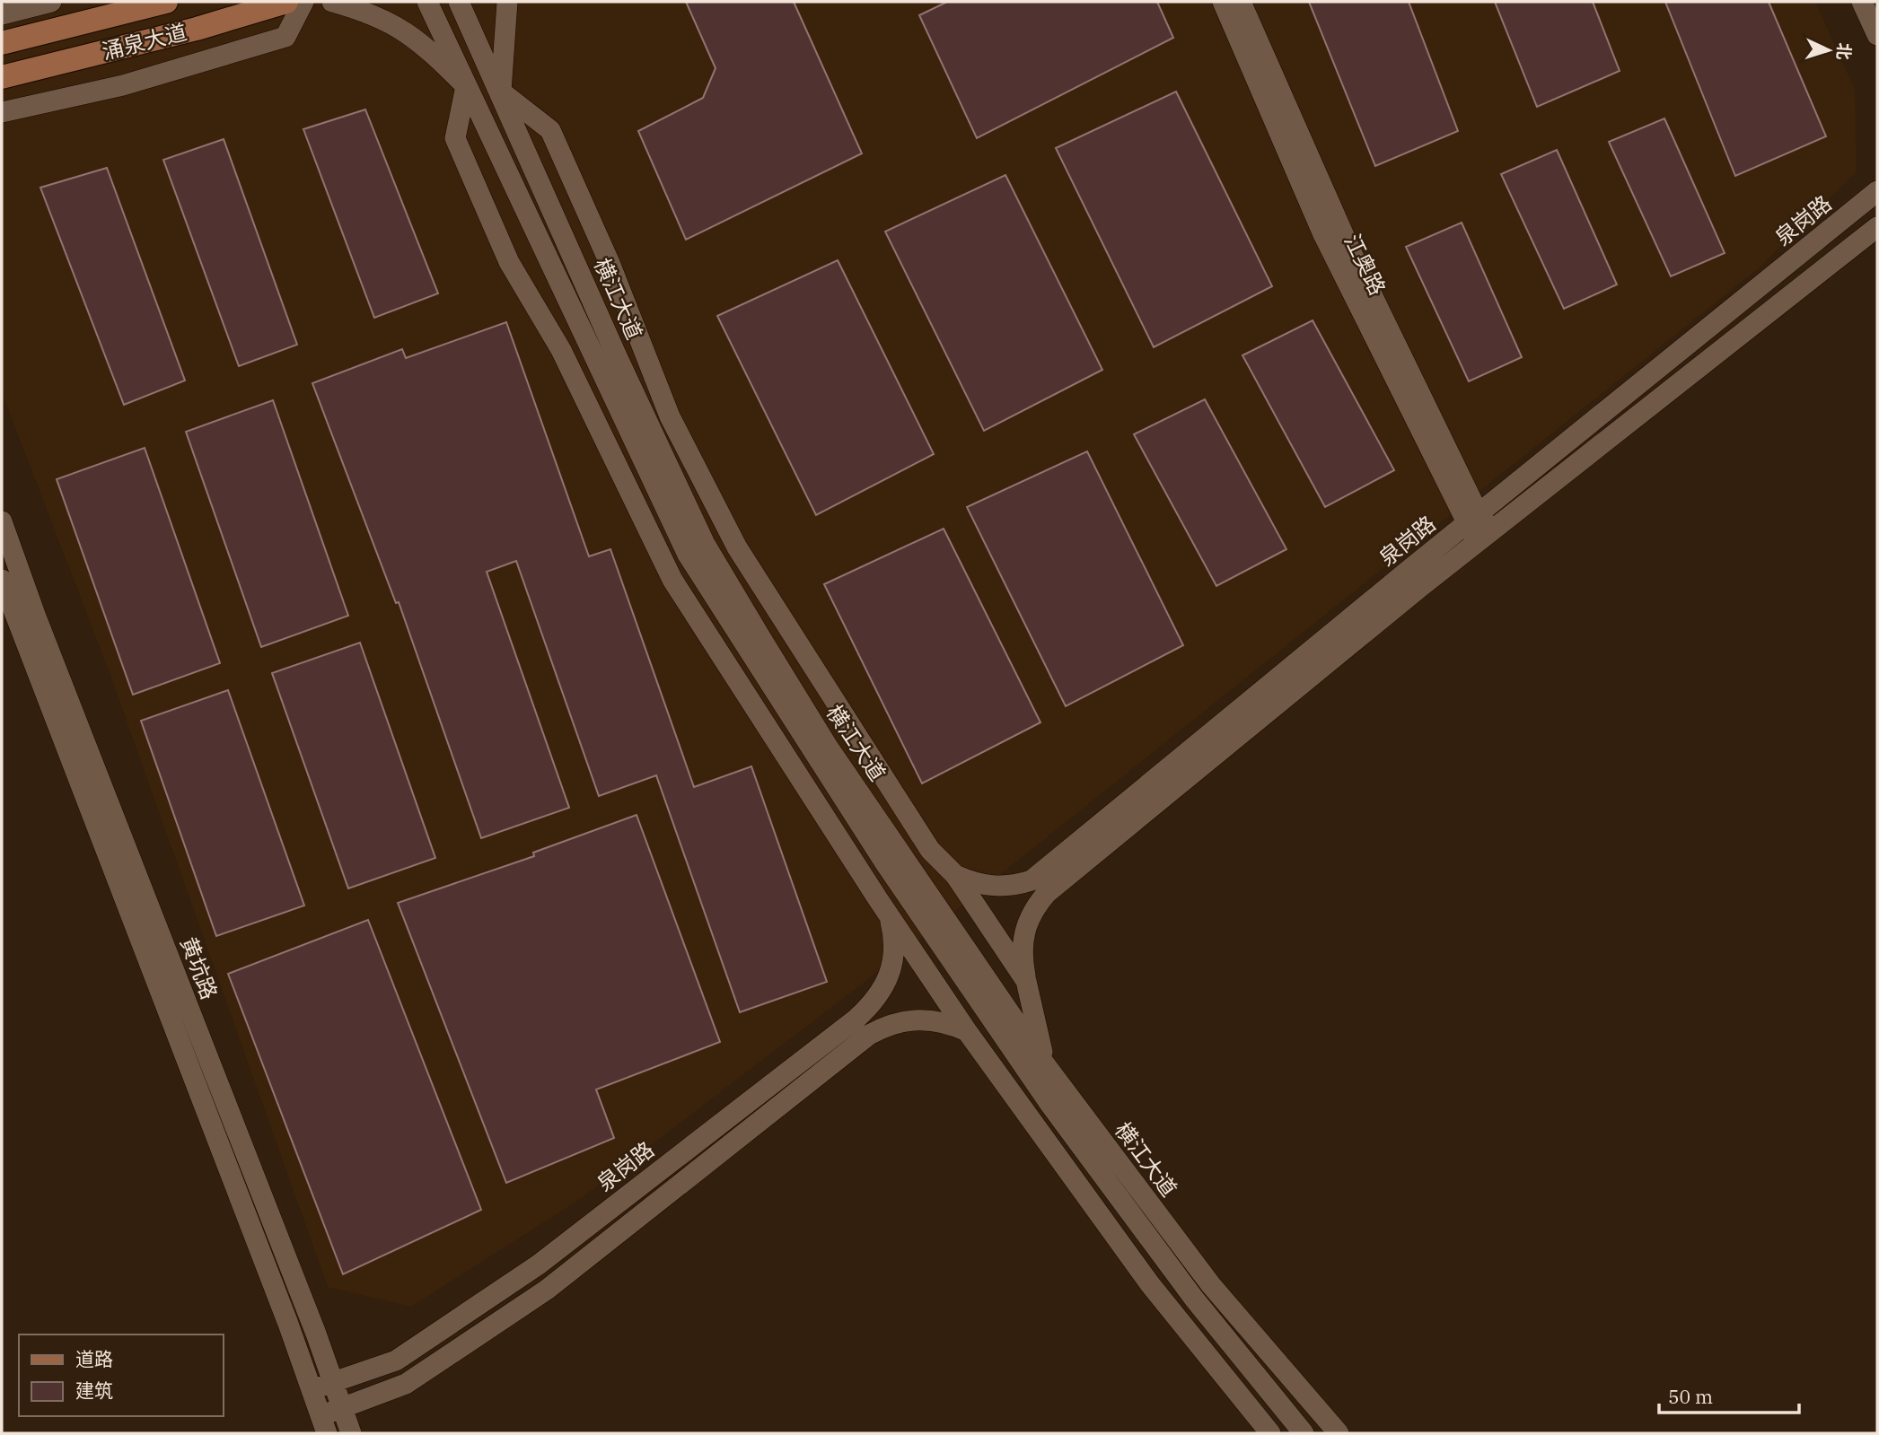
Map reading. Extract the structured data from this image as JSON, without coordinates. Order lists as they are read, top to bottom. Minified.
{"streets":{"main road":["涌泉大道"],"street":["泉岗路","江奥路","横江大道","黄坑路"]},"crossings":[["泉岗路","江奥路"],["泉岗路","横江大道"],["泉岗路","黄坑路"]],"legend":["道路","建筑"],"scale_bar":"50 m","north":"right"}
